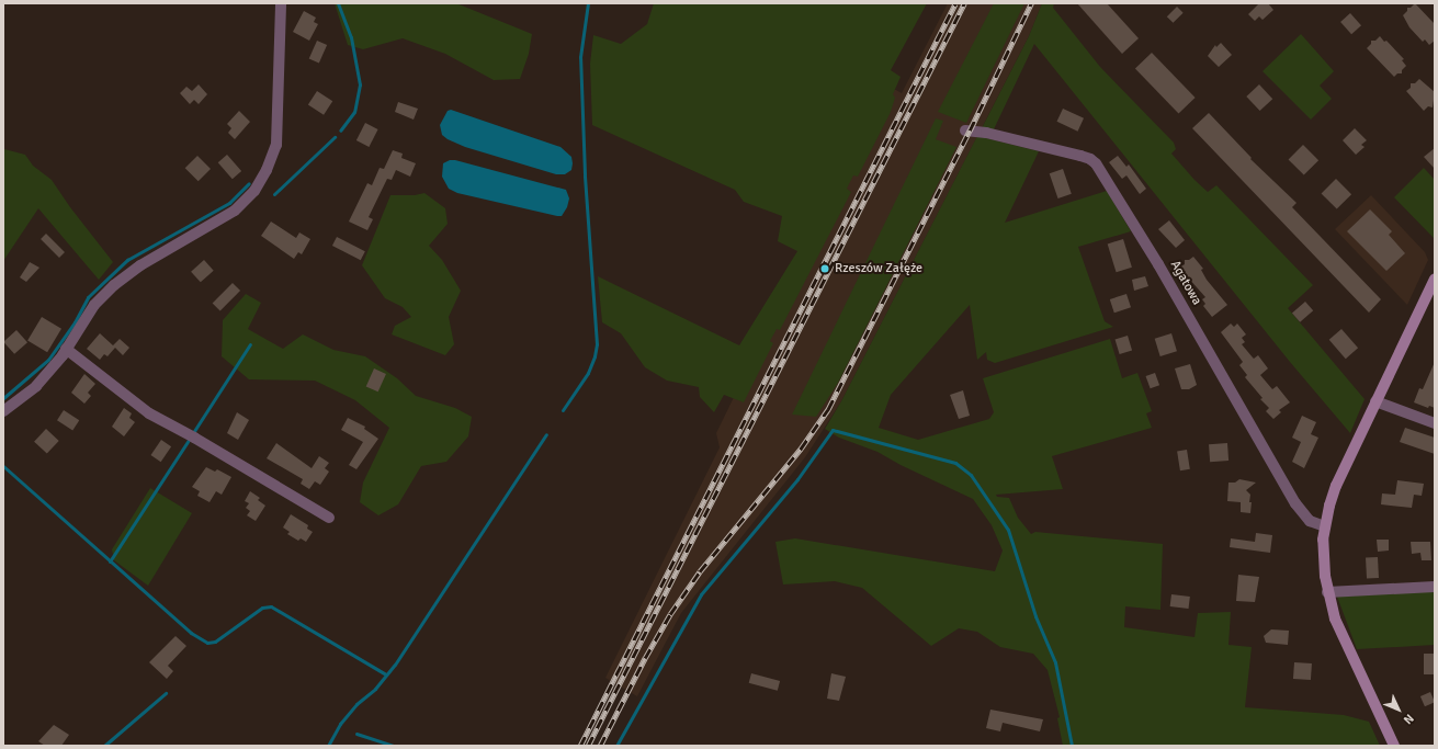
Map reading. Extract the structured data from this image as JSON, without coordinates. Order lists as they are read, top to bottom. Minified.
{"streets":{"street":["Agatowa"]},"places":["Rzeszów Załęże"],"north":"bottom right"}
